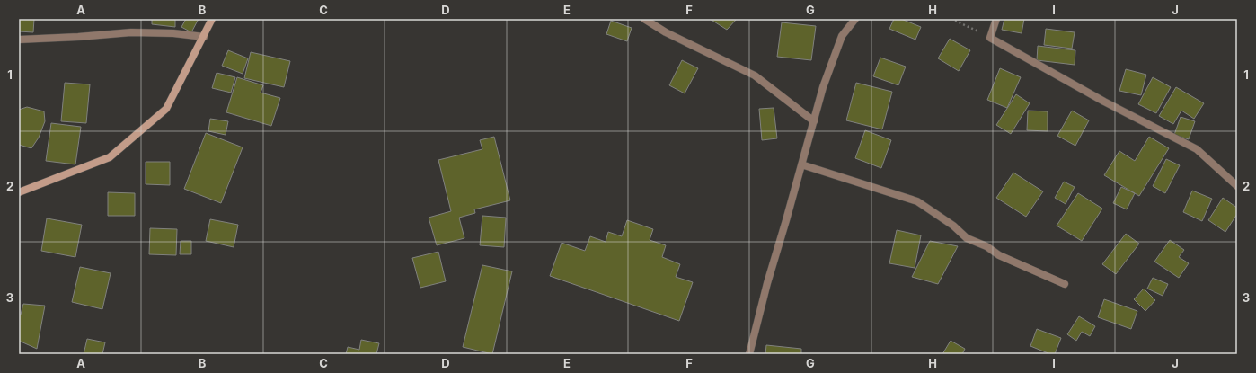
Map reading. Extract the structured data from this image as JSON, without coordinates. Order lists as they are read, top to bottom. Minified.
{"grid":{"columns":["A","B","C","D","E","F","G","H","I","J"],"rows":["1","2","3"]}}
